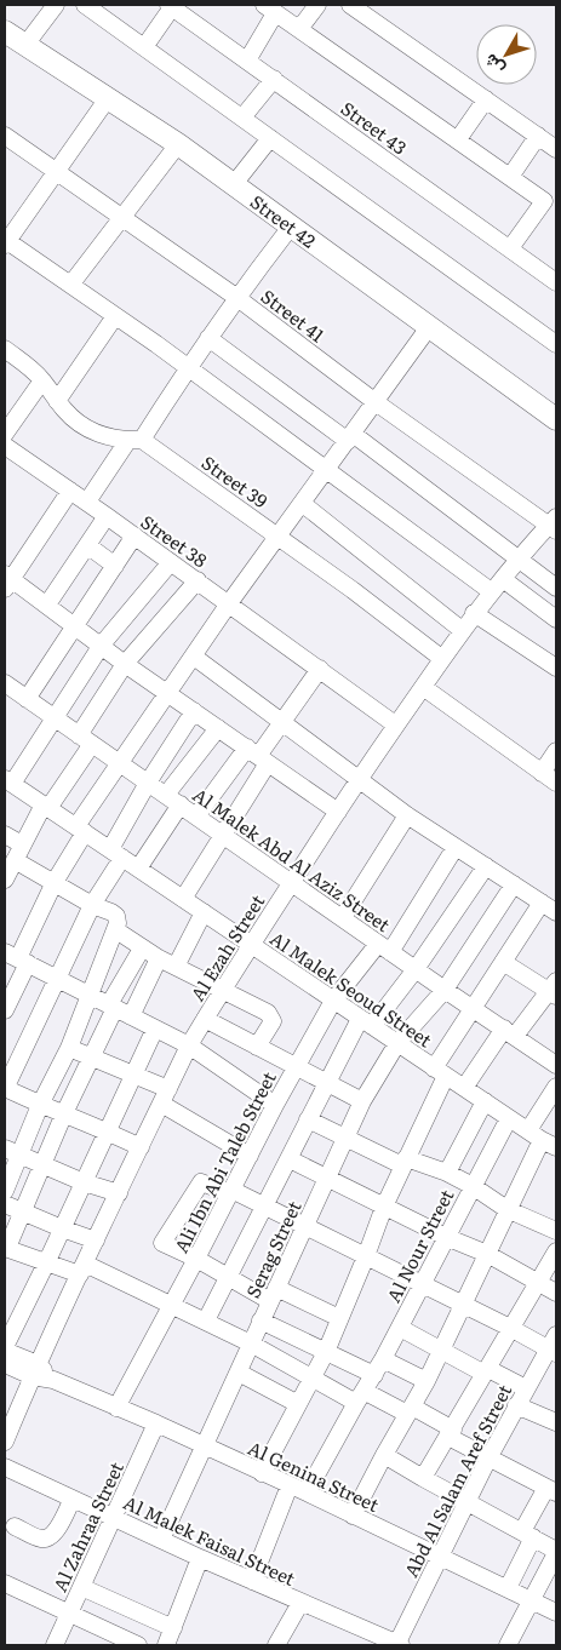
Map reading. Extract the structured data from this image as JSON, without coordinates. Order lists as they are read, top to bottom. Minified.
{"streets":{"main road":["Street 42"],"street":["Street 43","Street 41","Street 39","Street 38","Al Malek Abd Al Aziz Street","Al Ezah Street","Al Malek Seoud Street","Ali Ibn Abi Taleb Street","Al Nour Street","Serag Street","Al Genina Street","Abd Al Salam Aref Street","Al Zahraa Street","Al Malek Faisal Street"]},"crossings":[["Street 41","Al Ezah Street"],["Street 39","Al Ezah Street"],["Street 38","Al Ezah Street"],["Al Malek Abd Al Aziz Street","Al Ezah Street"],["Al Malek Abd Al Aziz Street","Ali Ibn Abi Taleb Street"],["Al Malek Abd Al Aziz Street","Serag Street"],["Al Ezah Street","Al Malek Seoud Street"],["Al Ezah Street","Al Genina Street"],["Al Malek Seoud Street","Ali Ibn Abi Taleb Street"],["Al Malek Seoud Street","Al Nour Street"],["Al Malek Seoud Street","Serag Street"],["Ali Ibn Abi Taleb Street","Al Genina Street"],["Al Nour Street","Al Genina Street"],["Serag Street","Al Genina Street"],["Serag Street","Al Malek Faisal Street"],["Al Genina Street","Abd Al Salam Aref Street"],["Al Genina Street","Al Zahraa Street"],["Abd Al Salam Aref Street","Al Malek Faisal Street"],["Al Zahraa Street","Al Malek Faisal Street"]],"north":"bottom left"}
